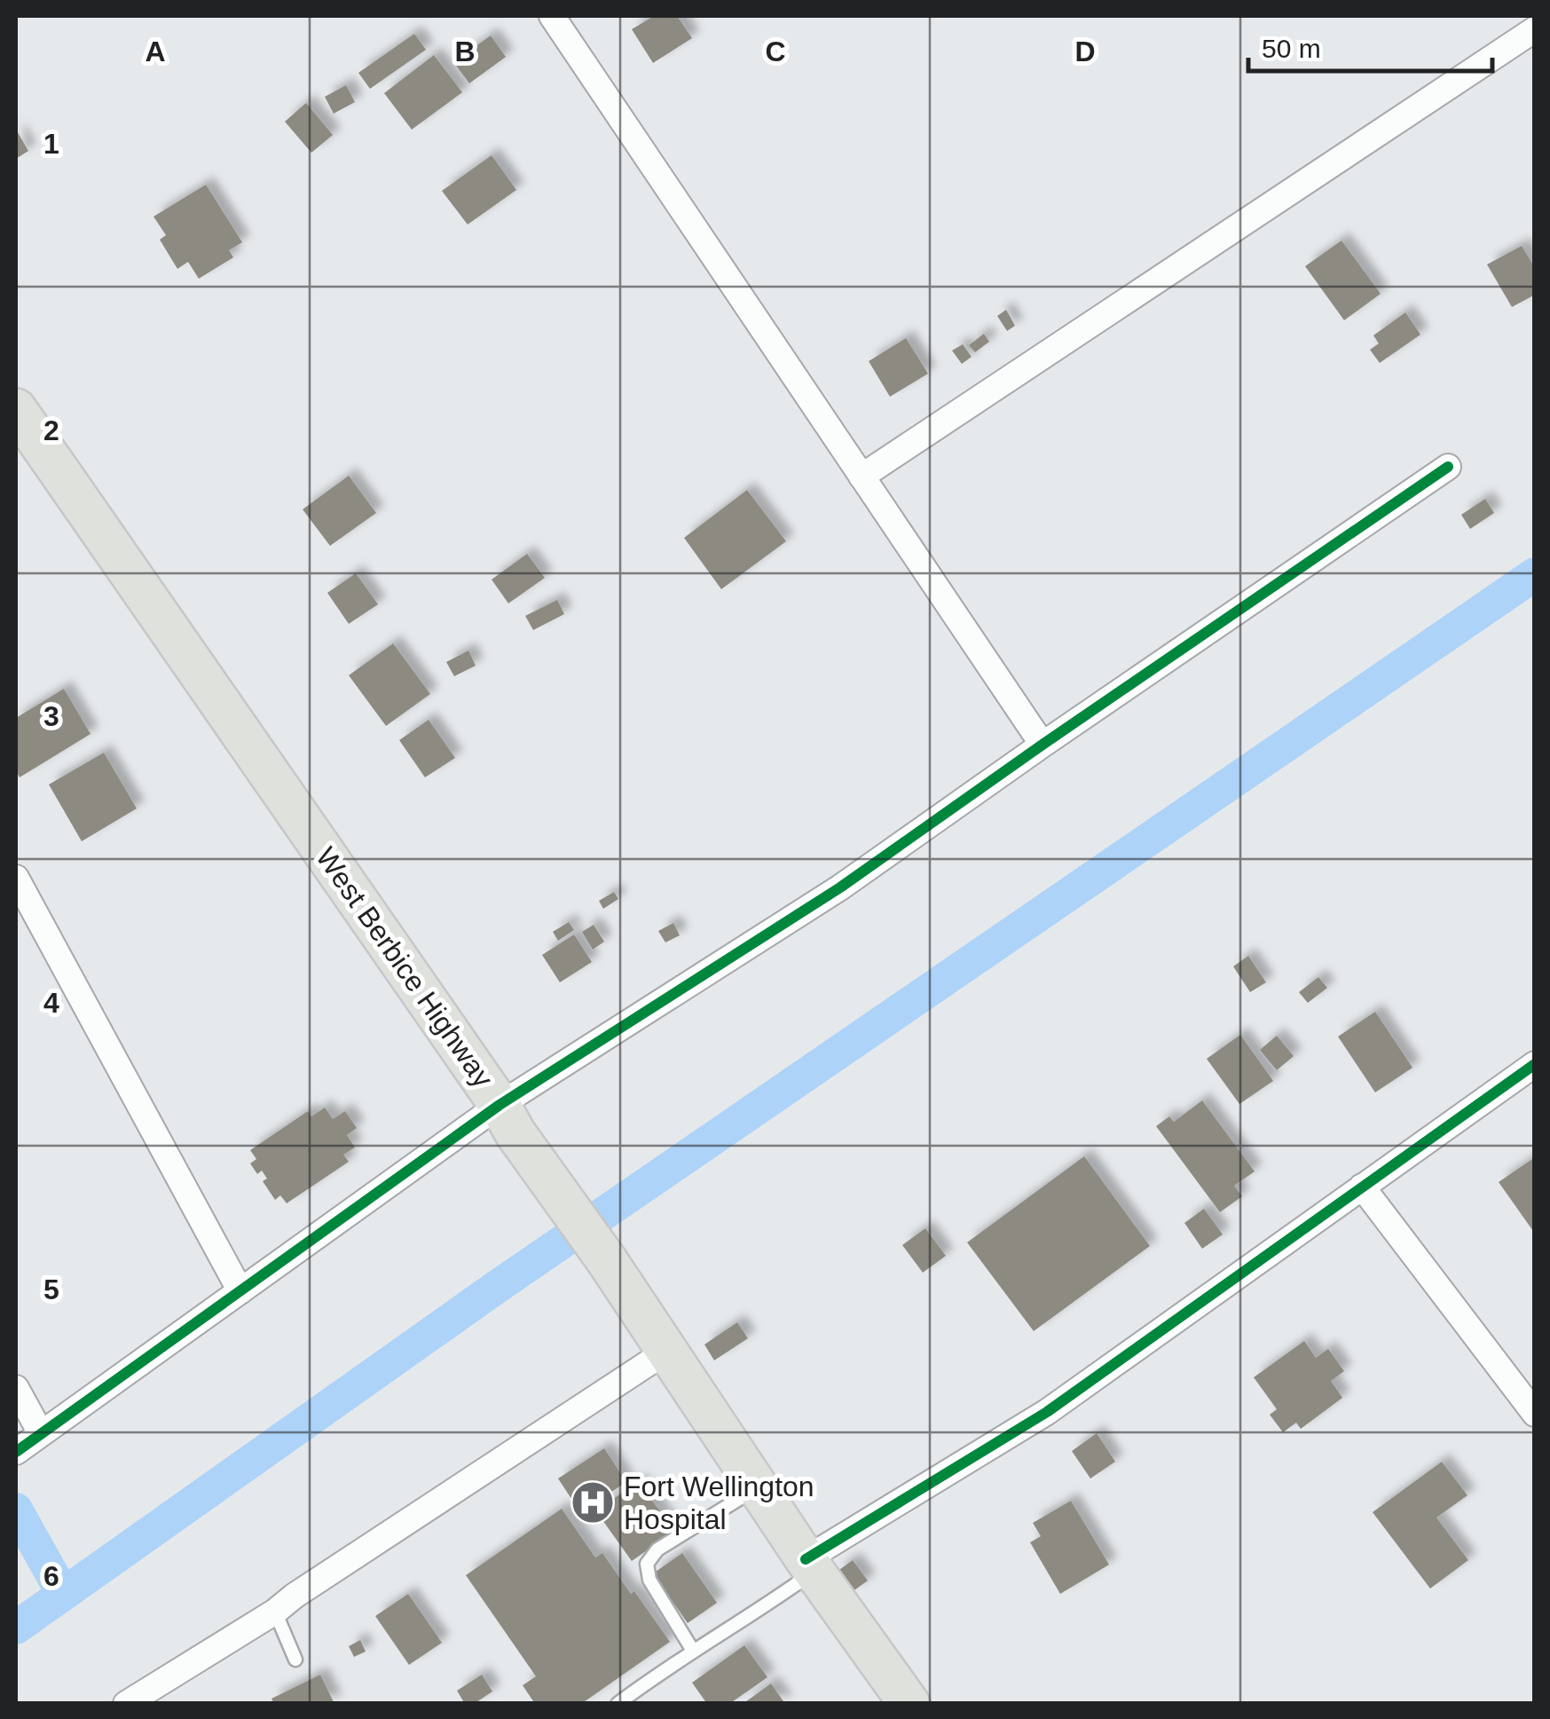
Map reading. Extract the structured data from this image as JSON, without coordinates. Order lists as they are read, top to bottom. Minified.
{"streets":{"main road":["West Berbice Highway"]},"places":{"hospital":["Fort Wellington Hospital"]},"scale_bar":"50 m","grid":{"columns":["A","B","C","D"],"rows":["1","2","3","4","5","6"]}}
